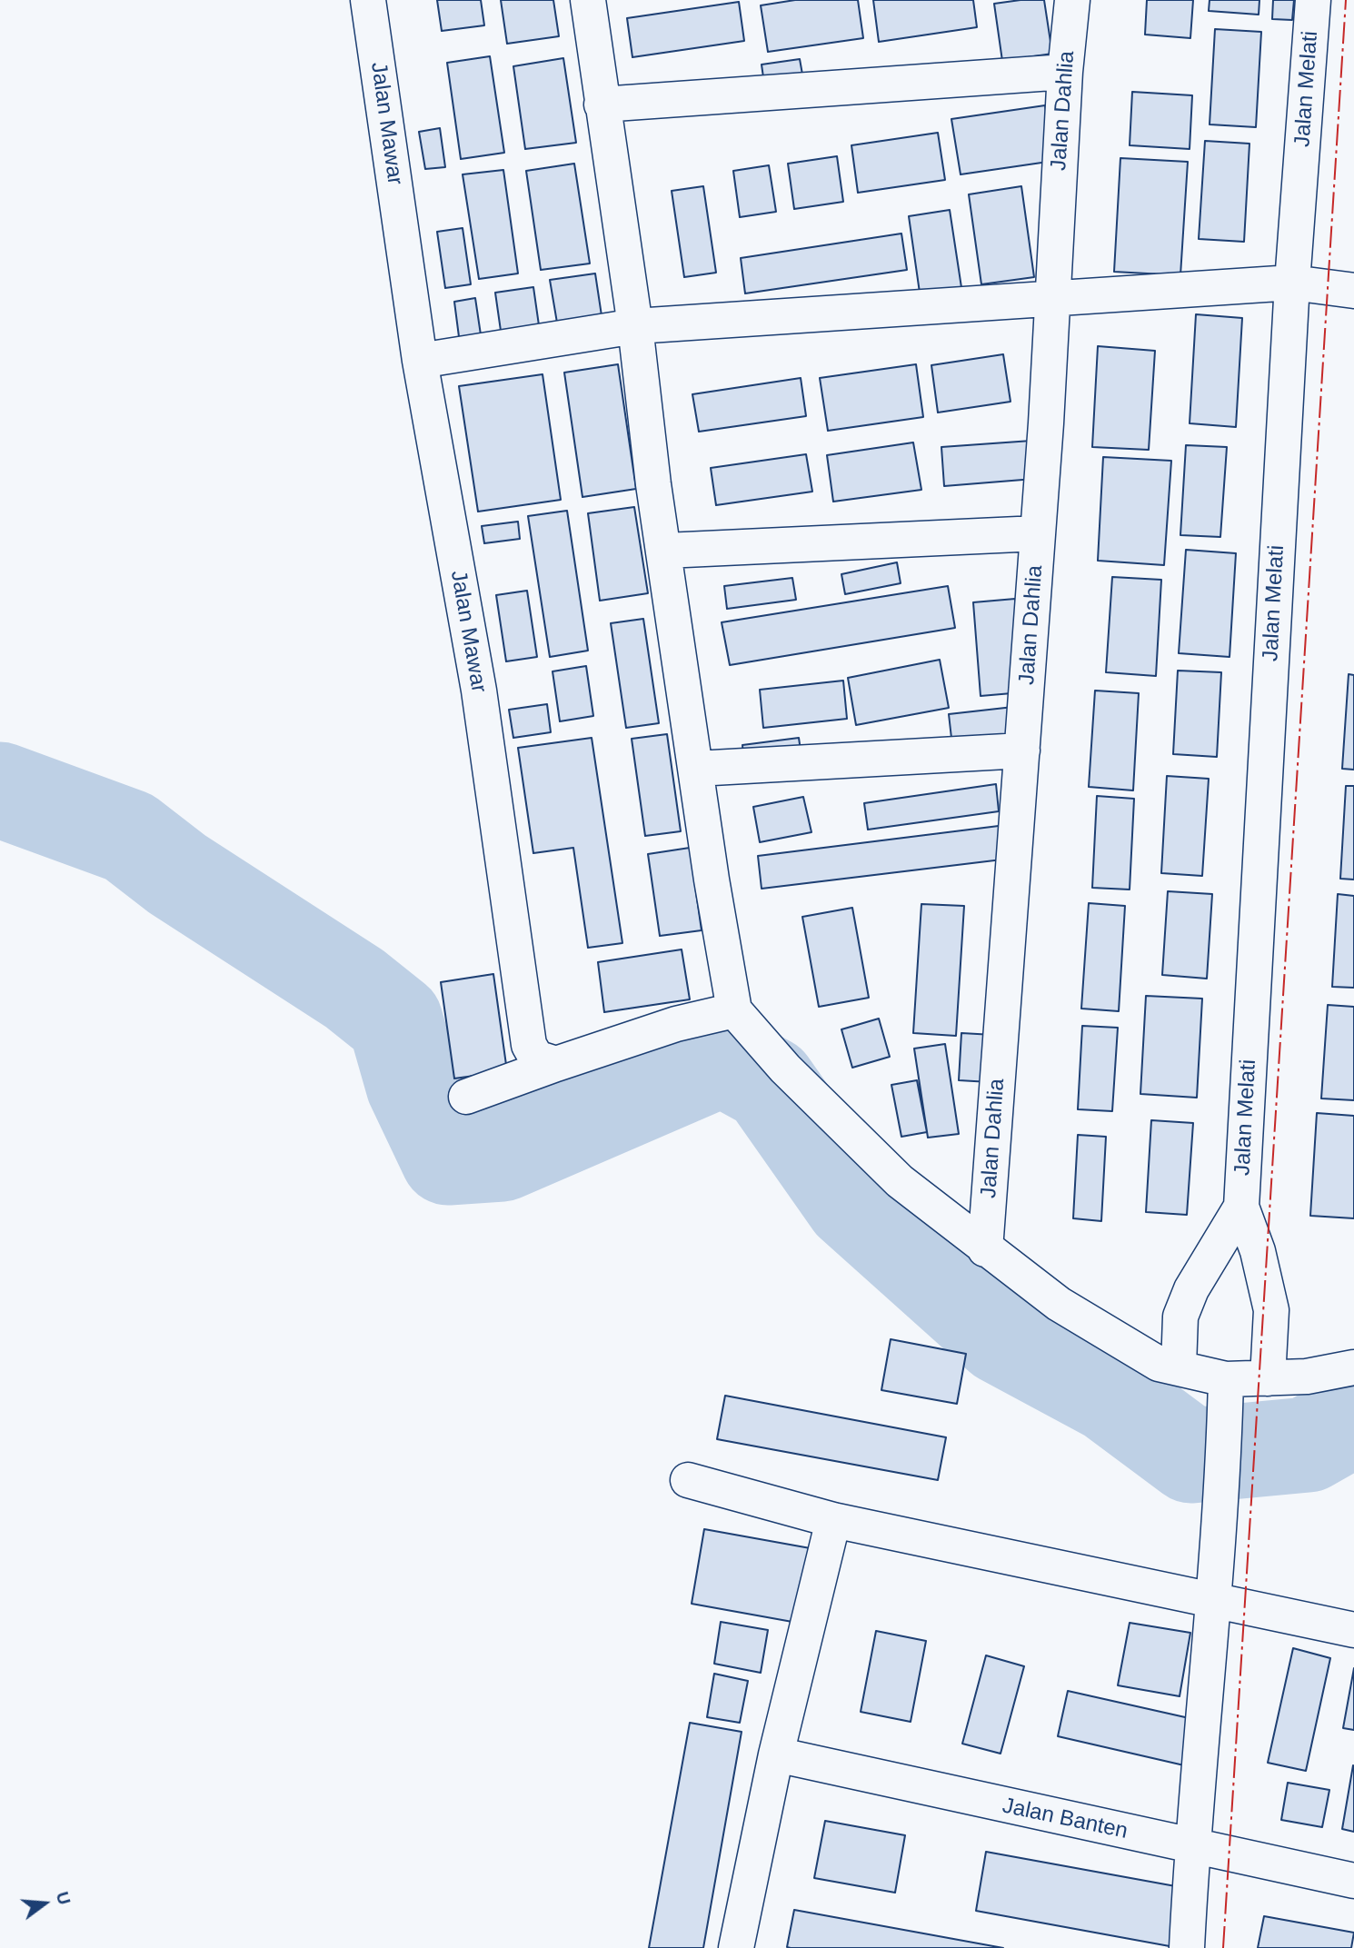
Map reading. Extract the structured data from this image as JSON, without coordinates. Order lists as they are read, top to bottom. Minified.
{"streets":{"street":["Jalan Melati","Jalan Dahlia","Jalan Mawar","Jalan Banten"]},"north":"right"}
